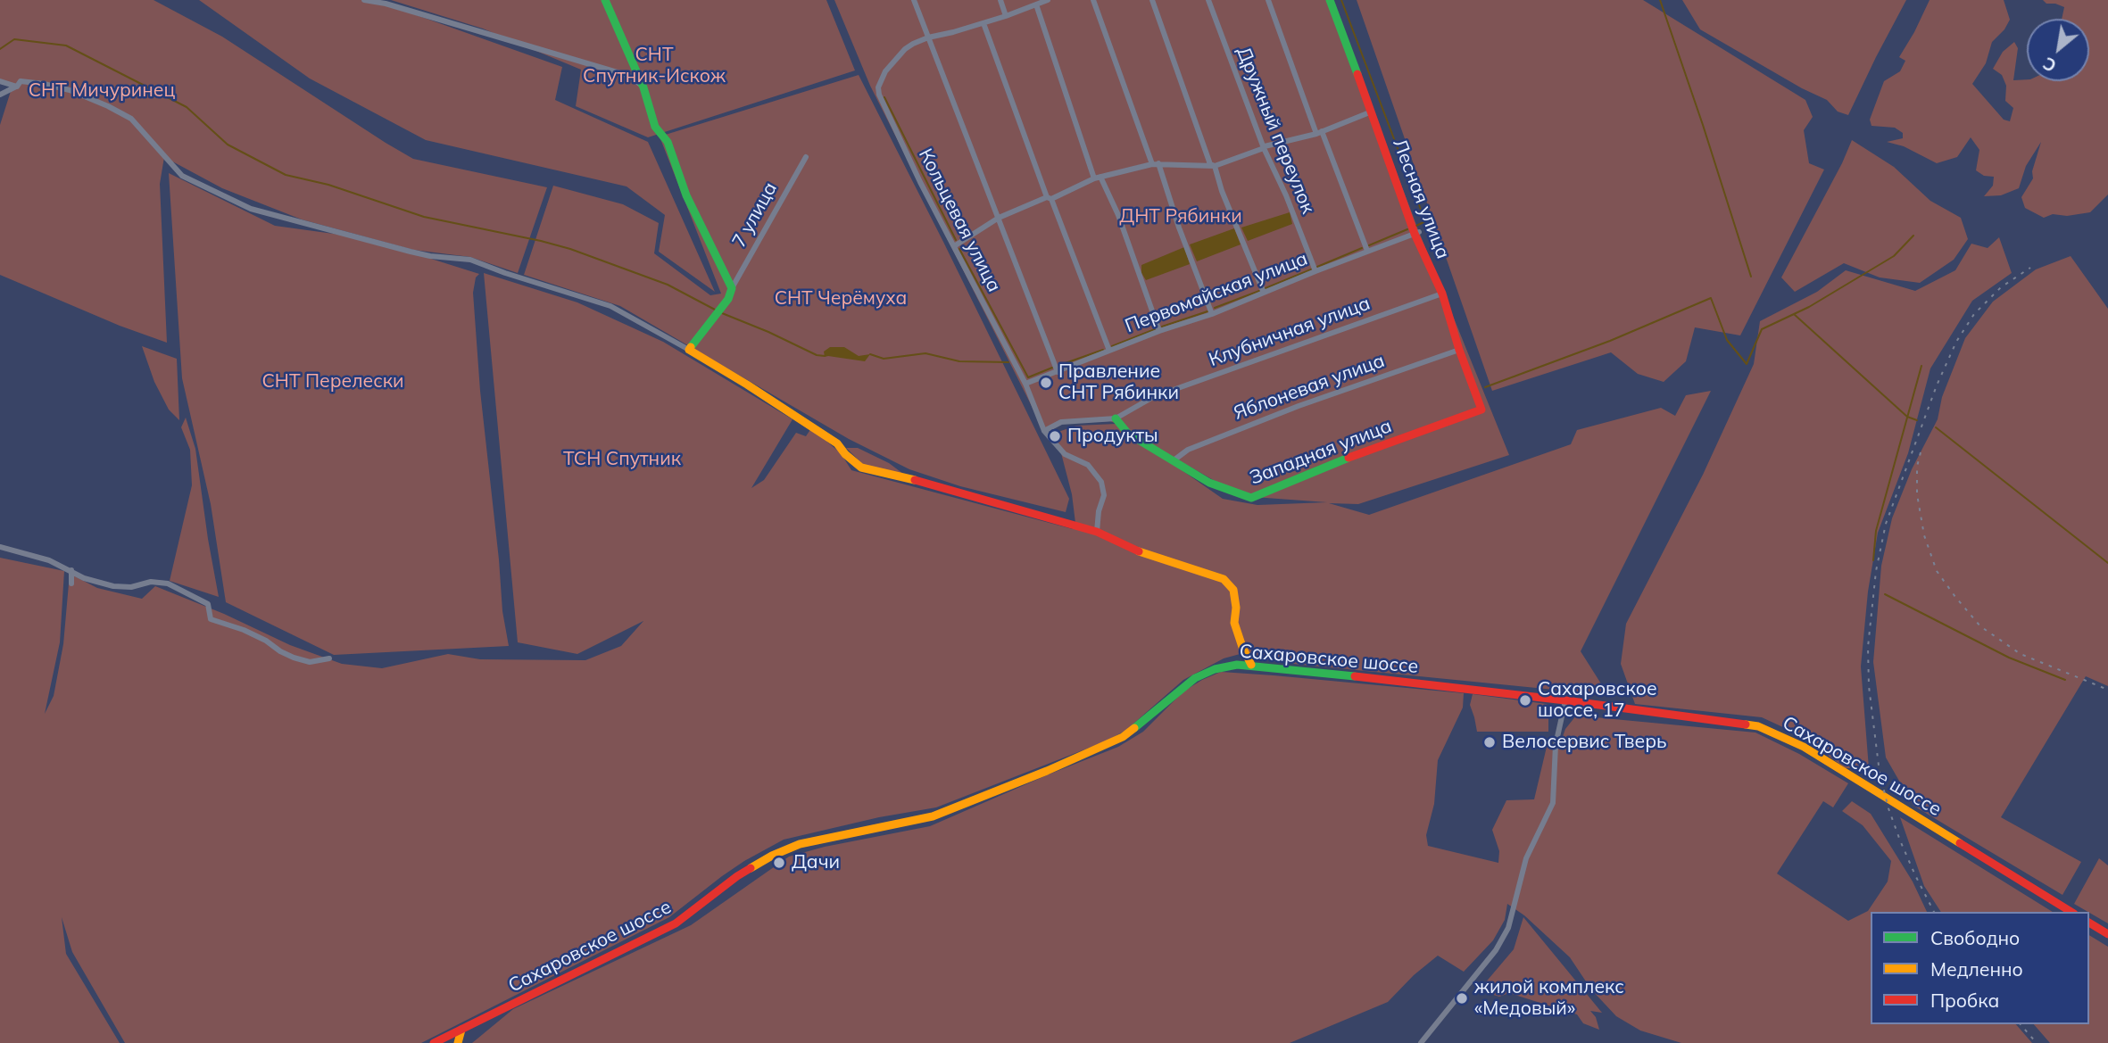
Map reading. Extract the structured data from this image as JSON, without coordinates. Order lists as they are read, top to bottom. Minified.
{"streets":{"street":["Дружный переулок","Лесная улица","7 улица","Кольцевая улица","Первомайская улица","Клубничная улица","Яблоневая улица","Западная улица","Сахаровское шоссе"]},"crossings":[["Дружный переулок","Первомайская улица"],["Лесная улица","Первомайская улица"],["Лесная улица","Клубничная улица"],["Лесная улица","Яблоневая улица"],["Лесная улица","Западная улица"],["Кольцевая улица","Первомайская улица"],["Клубничная улица","Западная улица"],["Яблоневая улица","Западная улица"]],"parks":["СНТ Спутник-Искож","СНТ Мичуринец","ДНТ Рябинки","СНТ Черёмуха","СНТ Перелески","ТСН Спутник"],"places":["Правление СНТ Рябинки","Продукты","Сахаровское шоссе, 17","Велосервис Тверь","Дачи","жилой комплекс «Медовый»"],"legend":["Свободно","Медленно","Пробка"],"north":"bottom left"}
